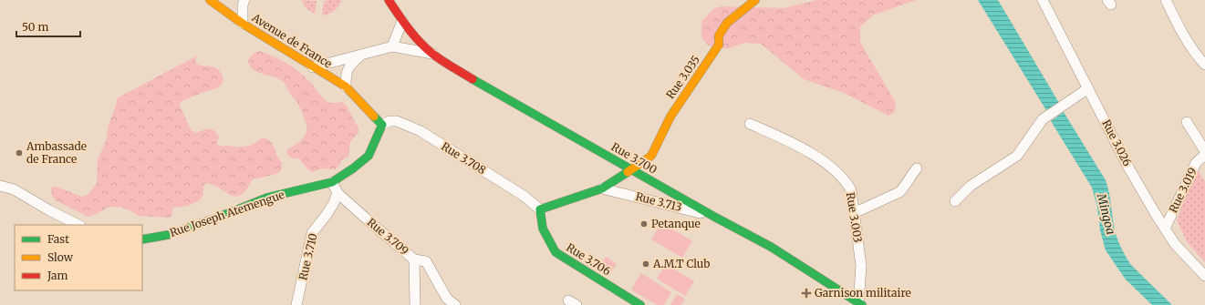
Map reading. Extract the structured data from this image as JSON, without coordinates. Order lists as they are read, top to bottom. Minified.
{"streets":{"street":["Avenue de France","Rue 3.035","Rue 3.026","Rue 3.708","Rue 3.700","Rue 3.019","Rue 3.713","Rue Joseph Atemengue","Rue 3.003","Rue 3.709","Rue 3.710","Rue 3.706"]},"crossings":[["Rue 3.035","Rue 3.700"],["Rue 3.026","Rue 3.019"],["Rue 3.708","Rue Joseph Atemengue"],["Rue 3.708","Rue 3.706"],["Rue 3.700","Rue 3.713"],["Rue 3.700","Rue 3.003"],["Rue Joseph Atemengue","Rue 3.709"],["Rue 3.709","Rue 3.710"]],"water":["Mingoa"],"places":{"other":["Ambassade de France","Petanque","A.M.T Club"],"health":["Garnison militaire"]},"legend":["Fast","Slow","Jam"],"scale_bar":"50 m"}
